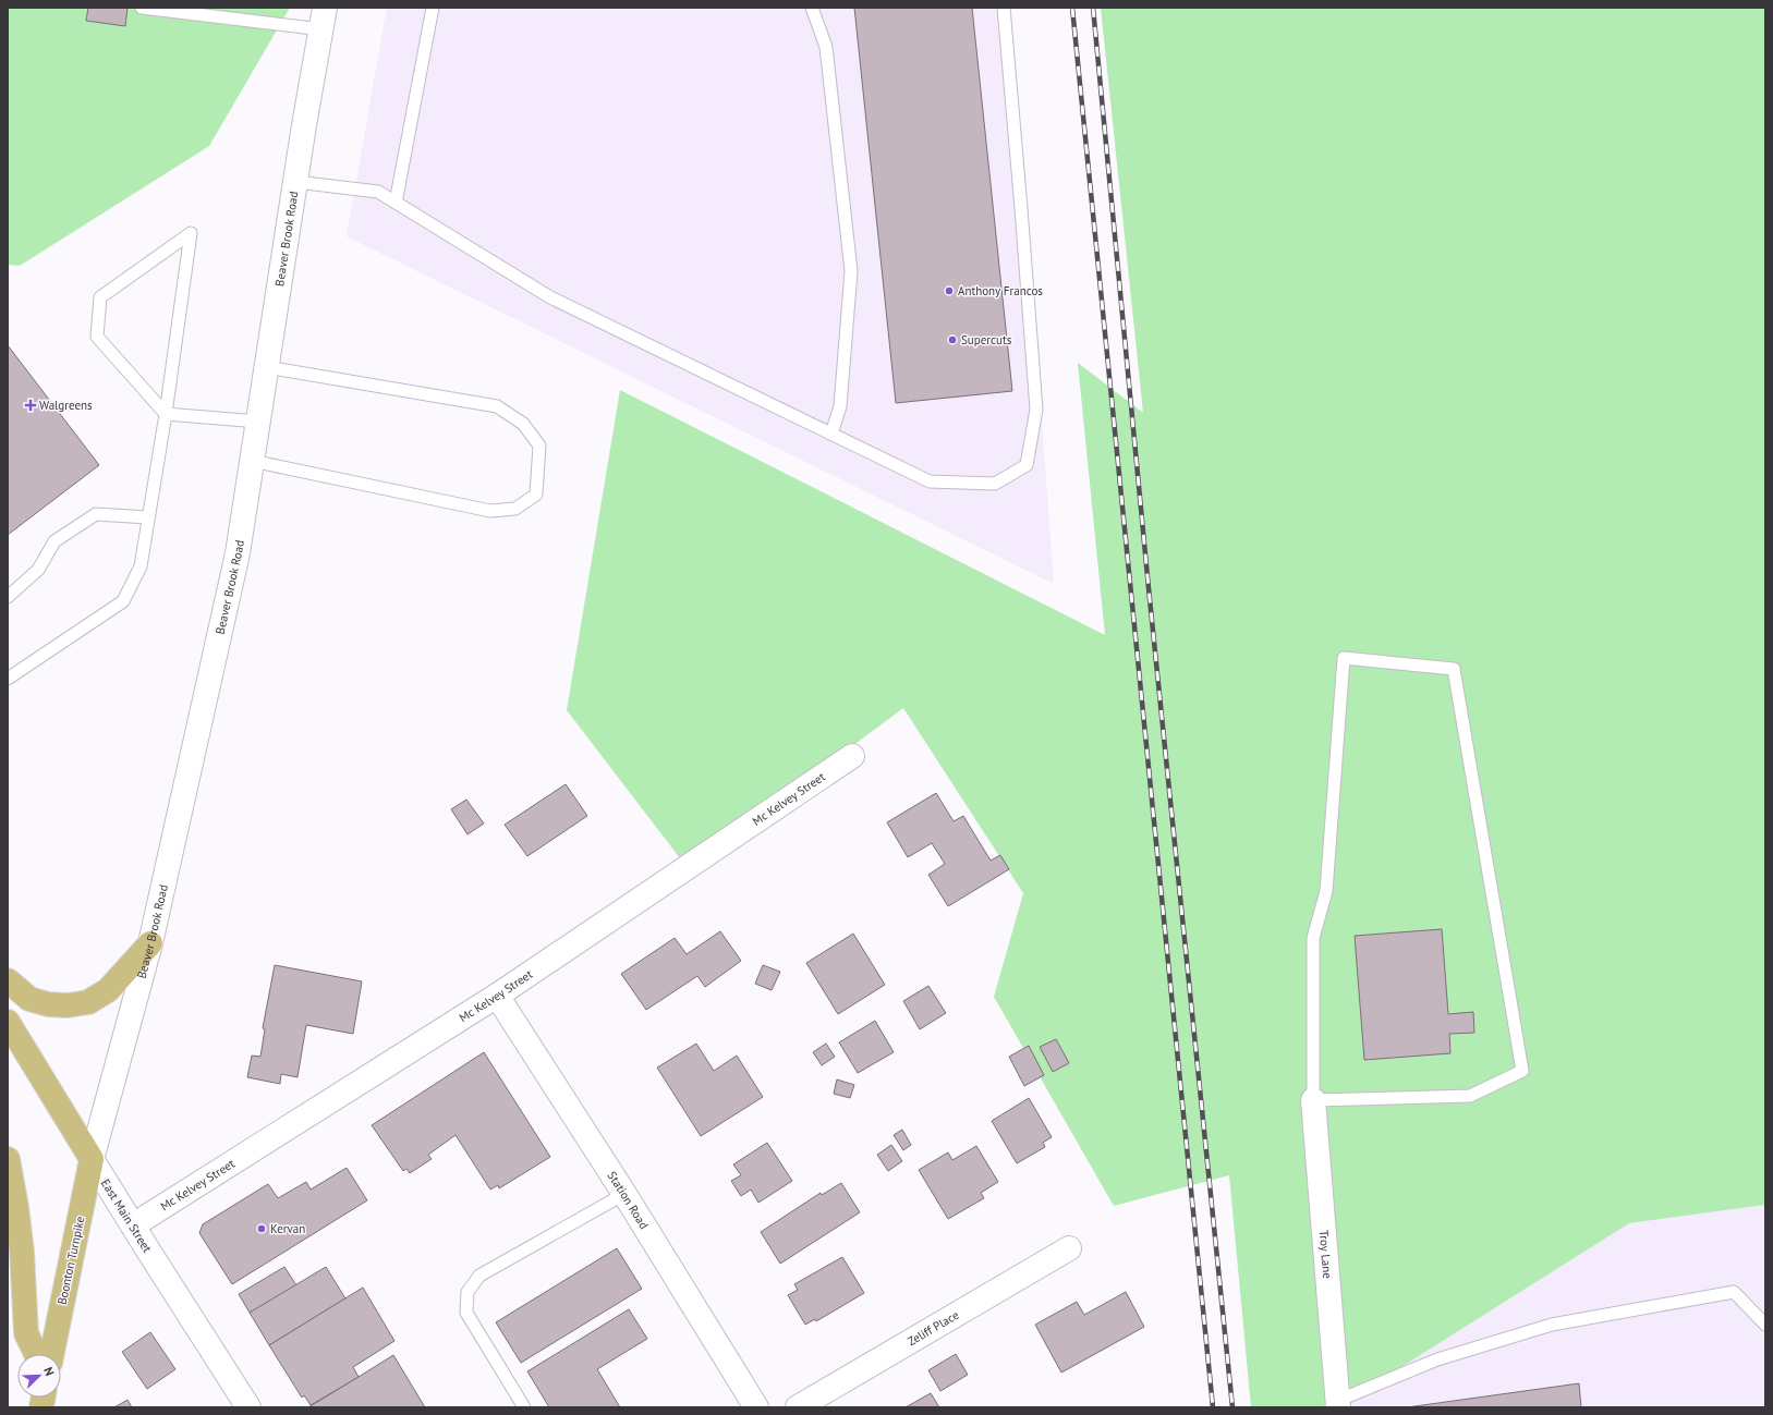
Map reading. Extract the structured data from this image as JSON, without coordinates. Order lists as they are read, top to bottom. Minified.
{"streets":{"main road":["East Main Street","Boonton Turnpike"],"street":["Beaver Brook Road","Mc Kelvey Street","Station Road","Troy Lane","Zeliff Place"]},"crossings":[["Beaver Brook Road","East Main Street"],["Beaver Brook Road","Boonton Turnpike"],["Mc Kelvey Street","Station Road"],["Mc Kelvey Street","East Main Street"],["East Main Street","Boonton Turnpike"]],"places":{"other":["Anthony Francos","Supercuts","Kervan"],"health":["Walgreens"]},"north":"top right"}
